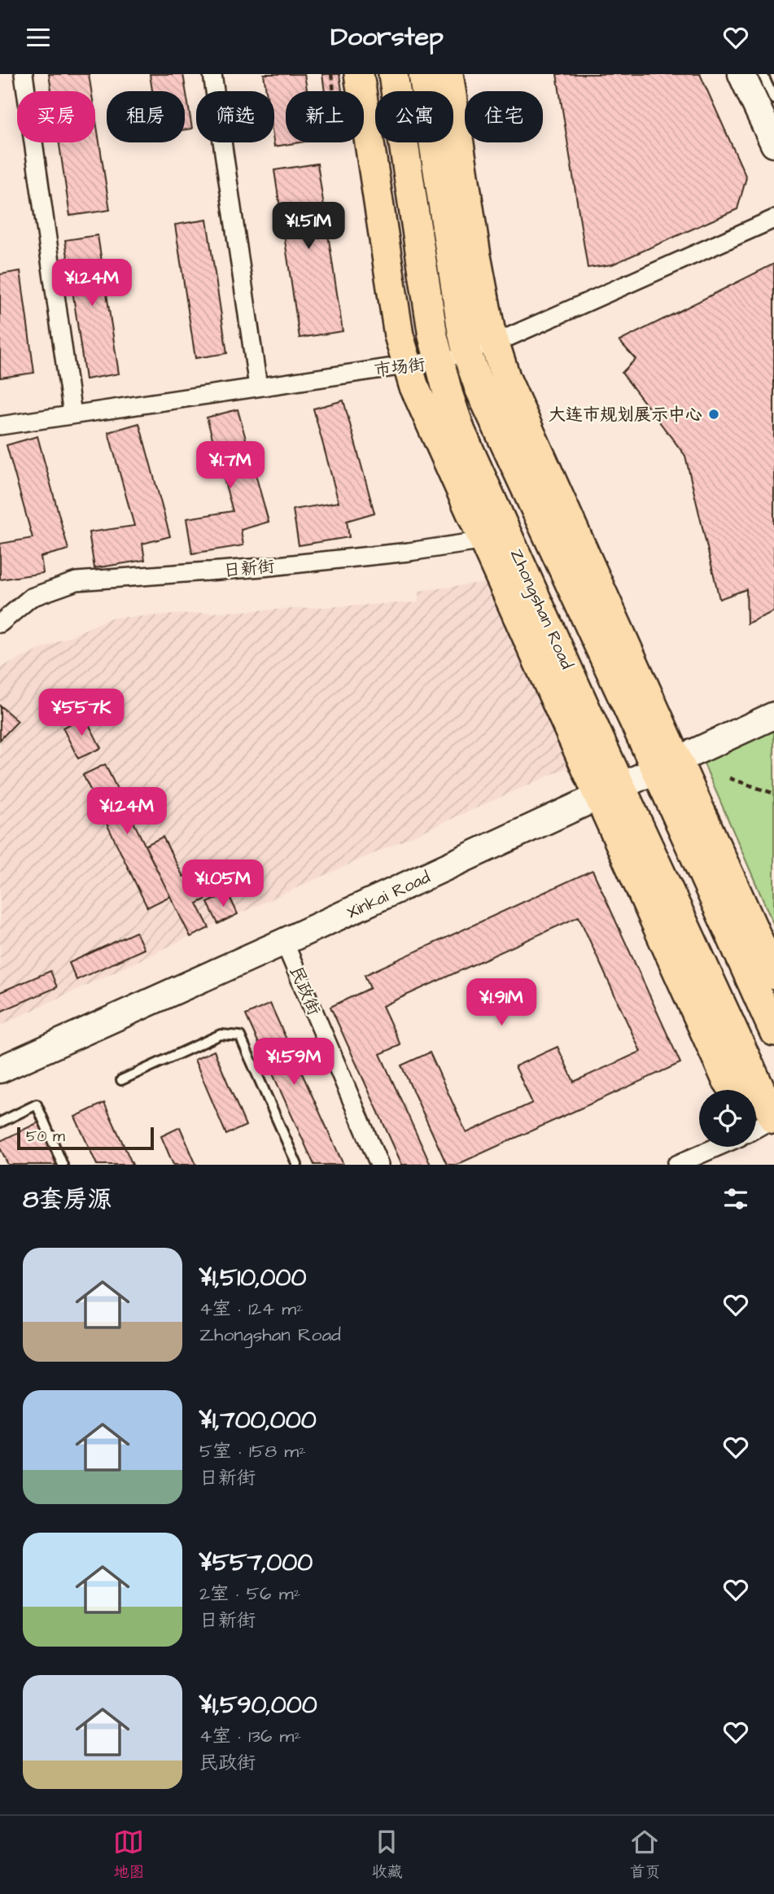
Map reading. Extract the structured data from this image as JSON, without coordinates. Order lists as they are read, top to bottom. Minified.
{"streets":{"main road":["Zhongshan Road","Xinkai Road"],"street":["市场街","日新街","民政街"]},"crossings":[["市场街","Zhongshan Road"],["日新街","Zhongshan Road"],["Zhongshan Road","Xinkai Road"],["Xinkai Road","民政街"]],"places":["大连市规划展示中心"],"scale_bar":"50 m","page":{"header":"Doorstep","chip":["买房","租房","筛选","新上","公寓","住宅"],"price":["¥1.51M","¥1.24M","¥1.7M","¥557K","¥1.24M","¥1.05M","¥1.91M","¥1.59M"],"scale":"50 m","heading":"8套房源","list":[{"name":"¥1,510,000","note":"4室 · 124 m² · Zhongshan Road"},{"name":"¥1,700,000","note":"5室 · 158 m² · 日新街"},{"name":"¥557,000","note":"2室 · 56 m² · 日新街"},{"name":"¥1,590,000","note":"4室 · 136 m² · 民政街"}],"tabs":["地图","收藏","首页"]}}
